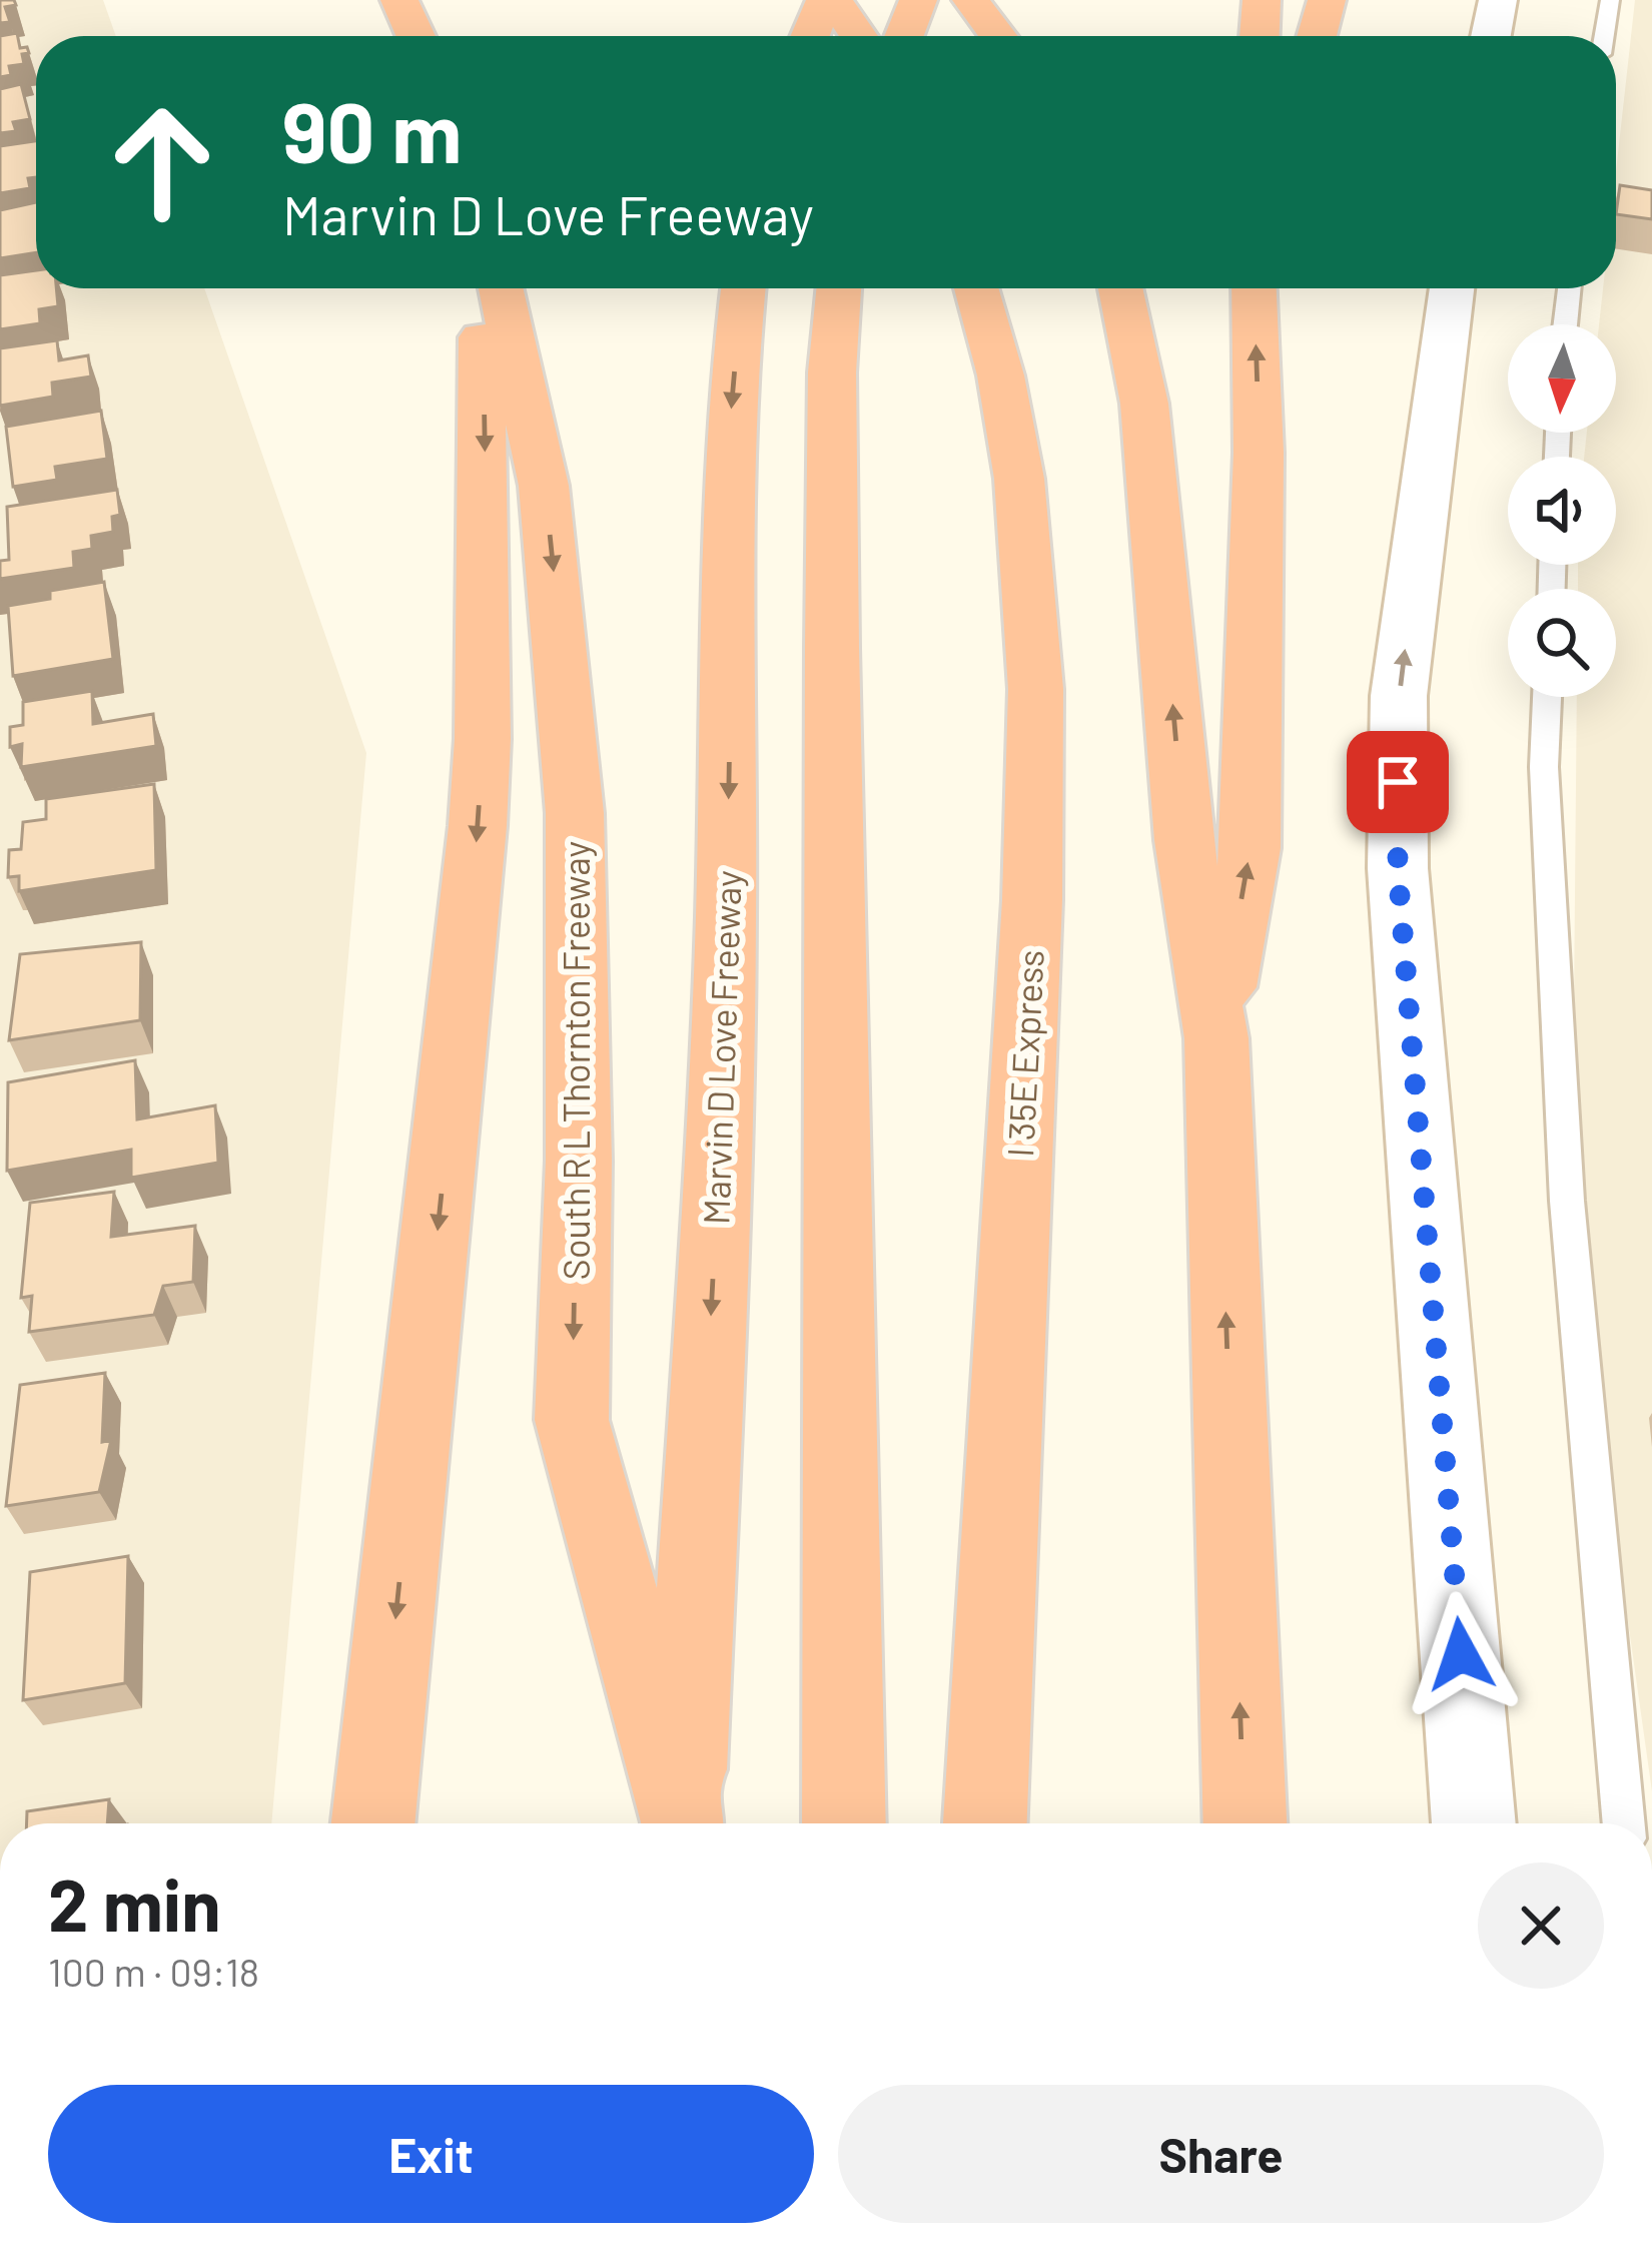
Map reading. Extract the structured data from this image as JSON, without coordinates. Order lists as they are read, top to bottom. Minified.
{"streets":{"highway":["Marvin D Love Freeway","I 35E Express","South R L Thornton Freeway"]},"north":"bottom","page":{"turn":["90 m","Marvin D Love Freeway"],"heading":["2 min","100 m · 09:18"],"buttons":["Exit","Share"]}}
